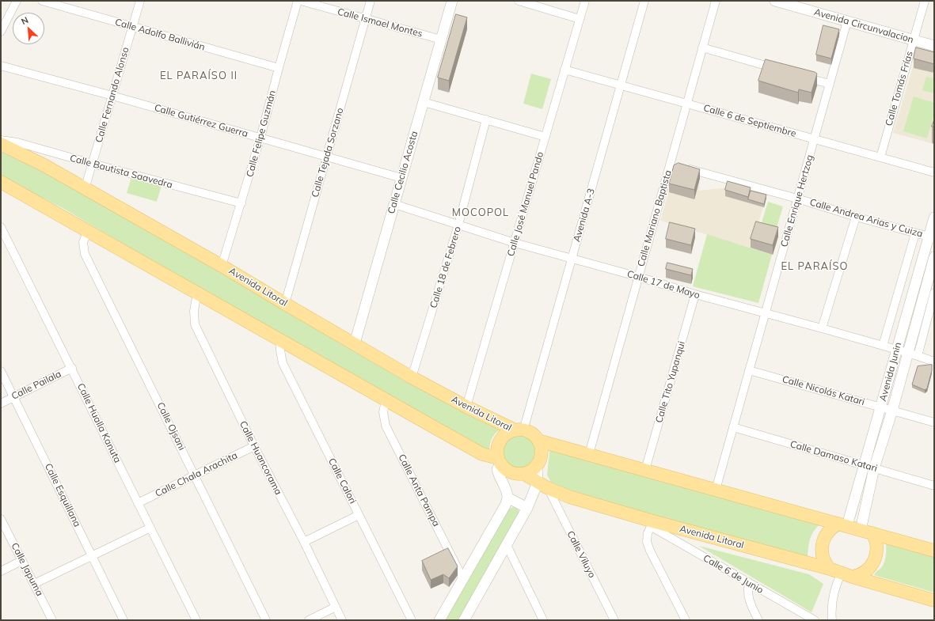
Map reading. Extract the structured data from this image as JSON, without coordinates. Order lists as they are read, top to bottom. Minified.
{"streets":{"main road":["Avenida Litoral"],"street":["Calle Ismael Montes","Avenida Circunvalacion","Calle Adolfo Ballivián","Calle Tomás Frías","Calle Fernando Alonso","Calle Gutiérrez Guerra","Calle 6 de Septiembre","Calle Felipe Guzmán","Calle Tejada Sorzano","Calle Bautista Saavedra","Calle Cecilio Acosta","Calle Enrique Hertzog","Calle José Manuel Pando","Avenida A-3","Calle Mariano Baptista","Calle Andrea Arias y Cuiza","Calle 18 de Febrero","Calle 17 de Mayo","Avenida Junin","Calle Tito Yupanqui","Calle Pailala","Calle Nicolás Katari","Calle Hualla Kanuta","Calle Ojsani","Calle Damaso Katari","Calle Huancorama","Calle Chala Arachita","Calle Calori","Calle Anta Pampa","Calle Esquillana","Calle Viluyo","Calle Japuma","Calle 6 de Junio"]},"crossings":[["Calle Ismael Montes","Calle Tejada Sorzano"],["Calle Ismael Montes","Calle Cecilio Acosta"],["Avenida Circunvalacion","Calle Tomás Frías"],["Avenida Circunvalacion","Calle Enrique Hertzog"],["Calle Adolfo Ballivián","Calle Fernando Alonso"],["Calle Adolfo Ballivián","Calle Felipe Guzmán"],["Calle Tomás Frías","Calle 6 de Septiembre"],["Calle Fernando Alonso","Calle Gutiérrez Guerra"],["Calle Fernando Alonso","Calle Bautista Saavedra"],["Calle Fernando Alonso","Avenida Litoral"],["Calle Gutiérrez Guerra","Calle Felipe Guzmán"],["Calle Gutiérrez Guerra","Calle Tejada Sorzano"],["Calle Gutiérrez Guerra","Calle Cecilio Acosta"],["Calle 6 de Septiembre","Calle Enrique Hertzog"],["Calle 6 de Septiembre","Calle José Manuel Pando"],["Calle 6 de Septiembre","Avenida A-3"],["Calle 6 de Septiembre","Calle Mariano Baptista"],["Calle Felipe Guzmán","Calle Bautista Saavedra"],["Calle Felipe Guzmán","Avenida Litoral"],["Calle Tejada Sorzano","Avenida Litoral"],["Calle Cecilio Acosta","Calle 17 de Mayo"],["Calle Cecilio Acosta","Avenida Litoral"],["Calle Enrique Hertzog","Calle Andrea Arias y Cuiza"],["Calle Enrique Hertzog","Calle 17 de Mayo"],["Calle Enrique Hertzog","Calle Nicolás Katari"],["Calle Enrique Hertzog","Calle Damaso Katari"],["Calle José Manuel Pando","Calle 17 de Mayo"],["Calle José Manuel Pando","Avenida Litoral"],["Avenida A-3","Calle 17 de Mayo"],["Avenida A-3","Avenida Litoral"],["Calle Mariano Baptista","Calle Andrea Arias y Cuiza"],["Calle Mariano Baptista","Calle 17 de Mayo"],["Calle Andrea Arias y Cuiza","Avenida Junin"],["Calle 18 de Febrero","Calle 17 de Mayo"],["Calle 18 de Febrero","Avenida Litoral"],["Calle 17 de Mayo","Avenida Junin"],["Calle 17 de Mayo","Calle Tito Yupanqui"],["Avenida Litoral","Avenida Junin"],["Avenida Litoral","Calle Viluyo"],["Avenida Litoral","Calle 6 de Junio"],["Avenida Junin","Calle Nicolás Katari"],["Avenida Junin","Calle Damaso Katari"],["Calle Pailala","Calle Hualla Kanuta"],["Calle Pailala","Calle Esquillana"],["Calle Hualla Kanuta","Calle Chala Arachita"],["Calle Ojsani","Calle Chala Arachita"],["Calle Huancorama","Calle Chala Arachita"]],"districts":["EL PARAÍSO II","MOCOPOL","EL PARAÍSO"],"north":"top left"}
